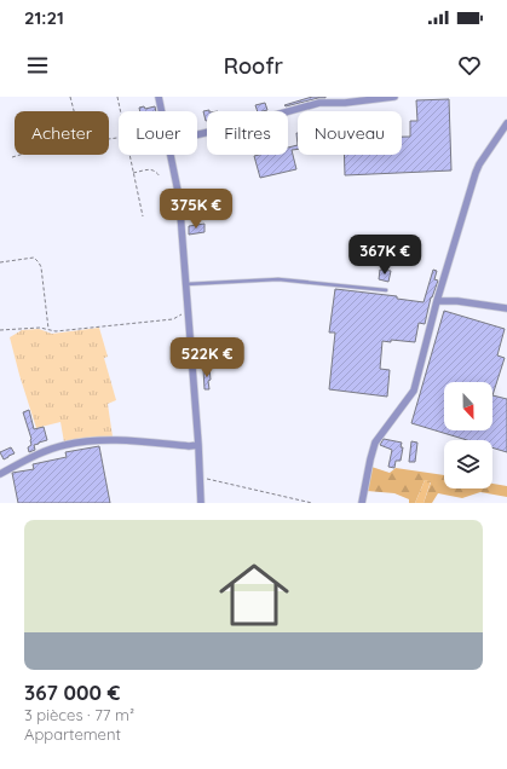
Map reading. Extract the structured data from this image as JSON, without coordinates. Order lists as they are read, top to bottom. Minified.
{"north":"bottom","page":{"status":"21:21","header":"Roofr","chip":["Acheter","Louer","Filtres","Nouveau"],"price":["375K €","367K €","522K €"],"list":[{"name":"367 000 €","note":"3 pièces · 77 m² · Appartement"}]}}
